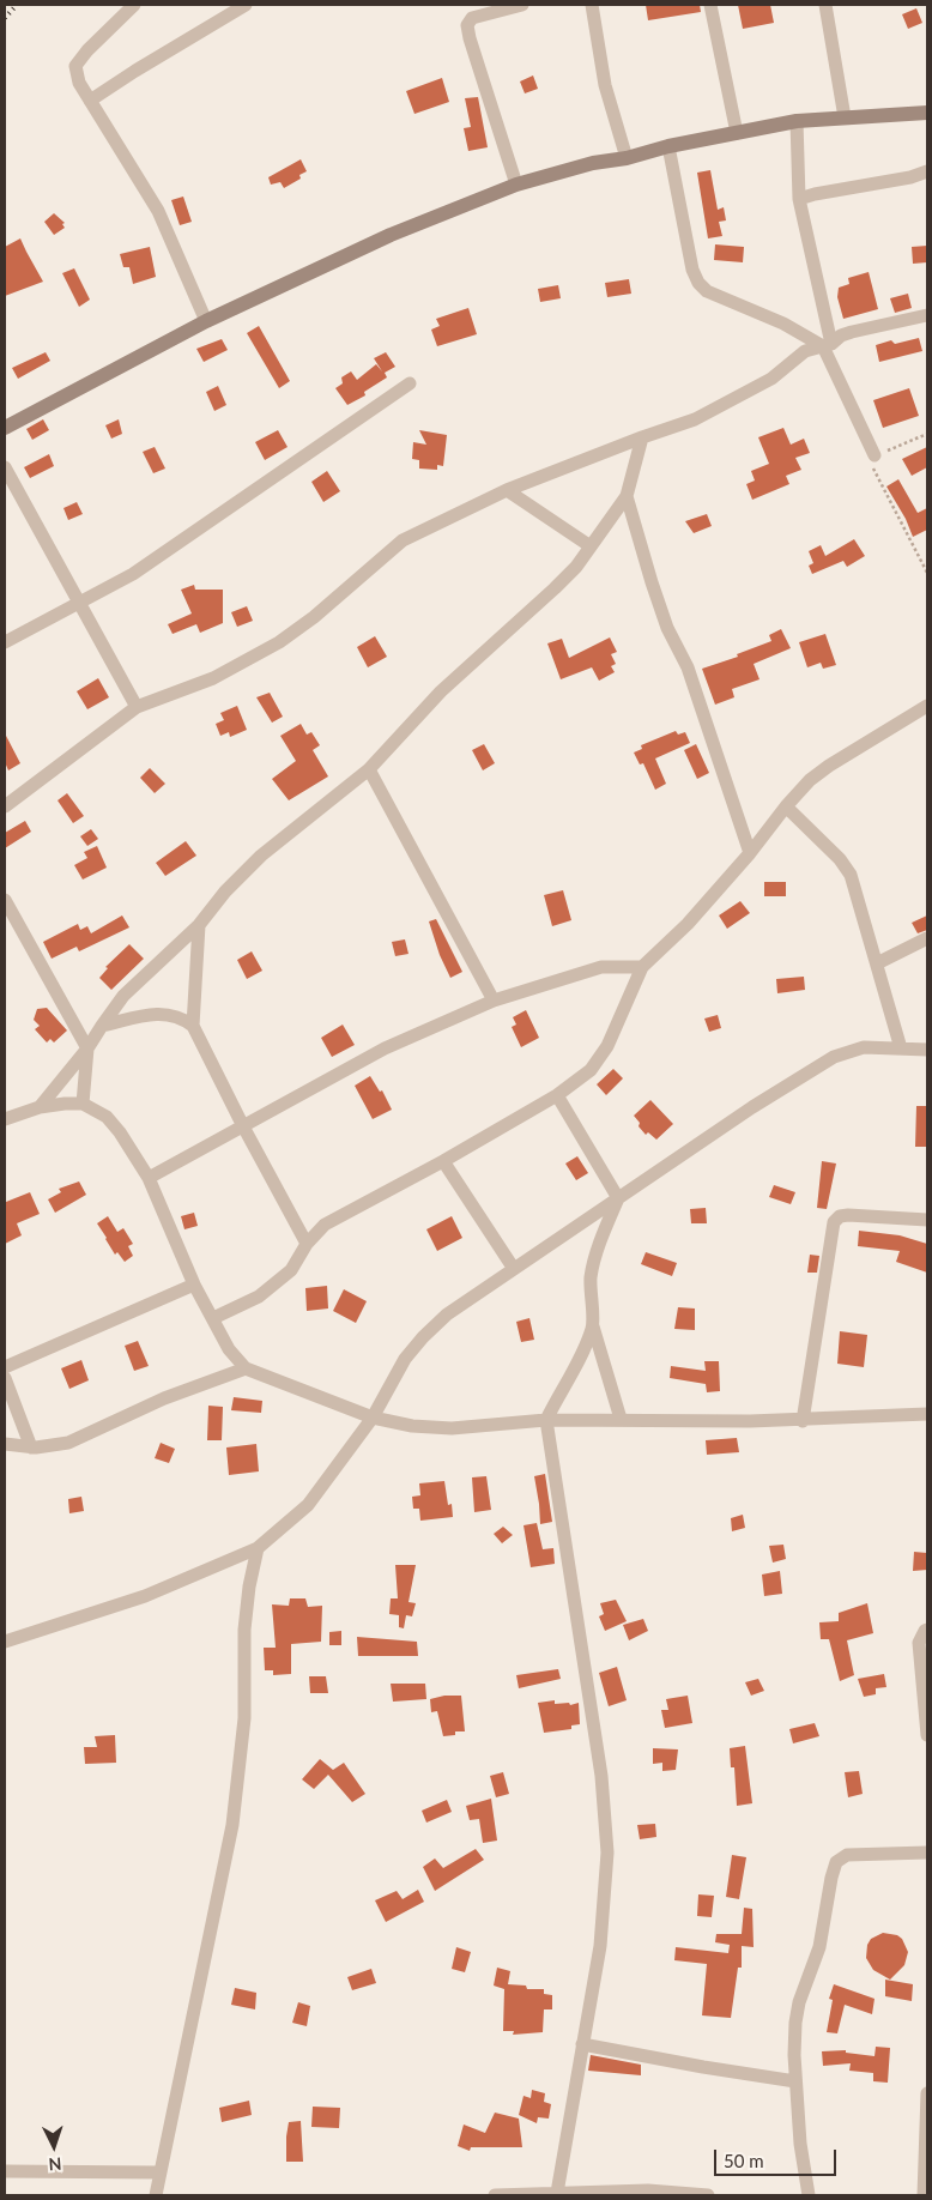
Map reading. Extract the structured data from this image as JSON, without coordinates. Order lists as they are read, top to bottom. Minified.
{"scale_bar":"50 m","north":"bottom"}
